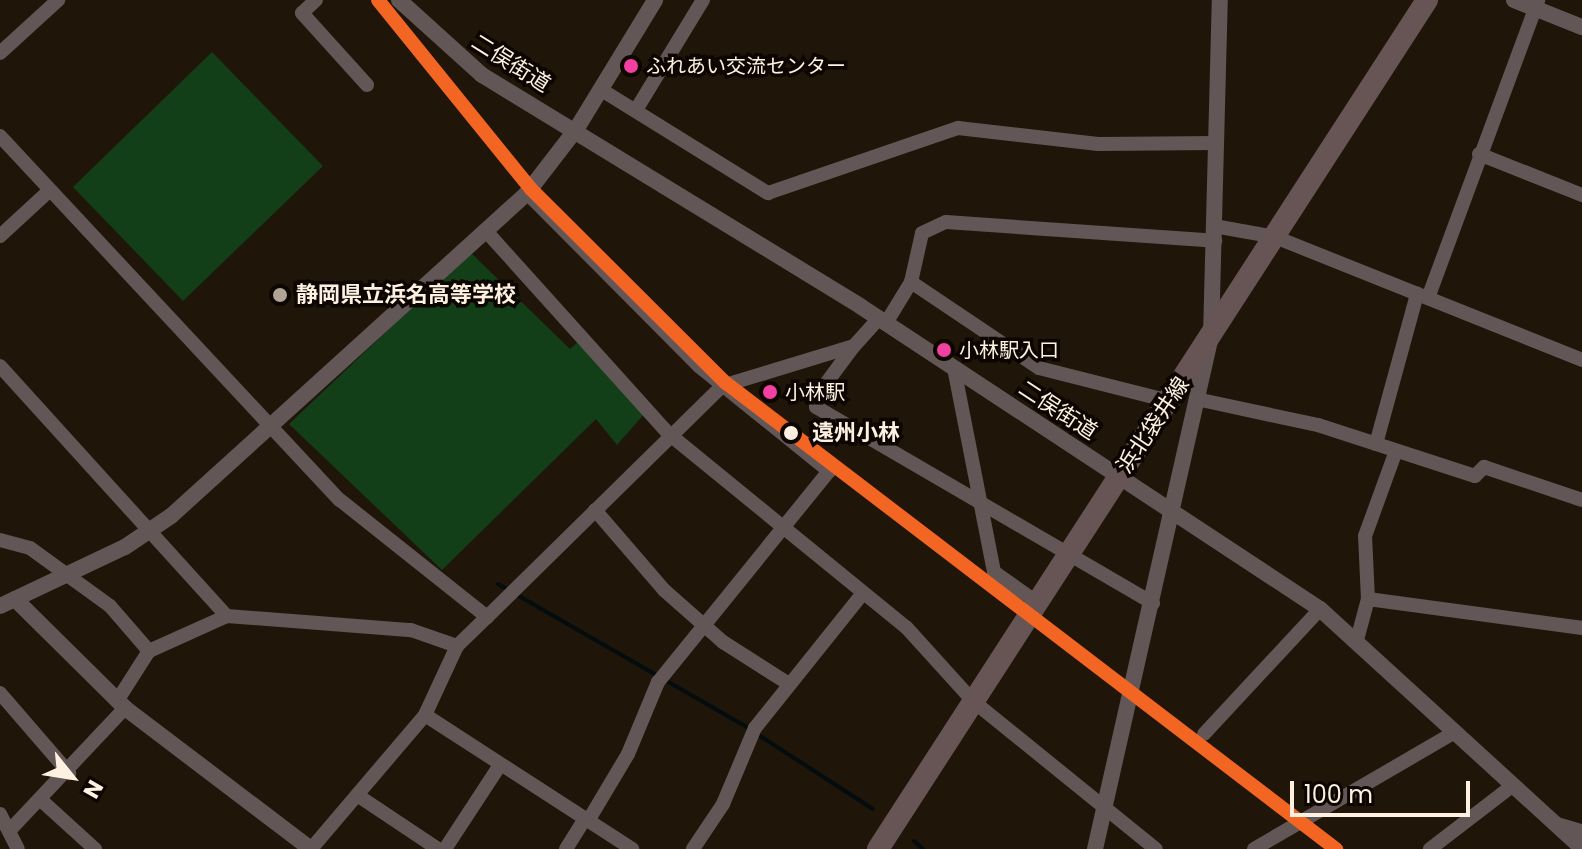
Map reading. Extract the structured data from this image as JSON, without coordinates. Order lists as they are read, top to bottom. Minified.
{"streets":{"main road":["浜北袋井線"],"street":["二俣街道"]},"crossings":[["二俣街道","浜北袋井線"]],"places":["ふれあい交流センター","静岡県立浜名高等学校","小林駅入口","小林駅","遠州小林"],"scale_bar":"100 m","north":"bottom right"}
